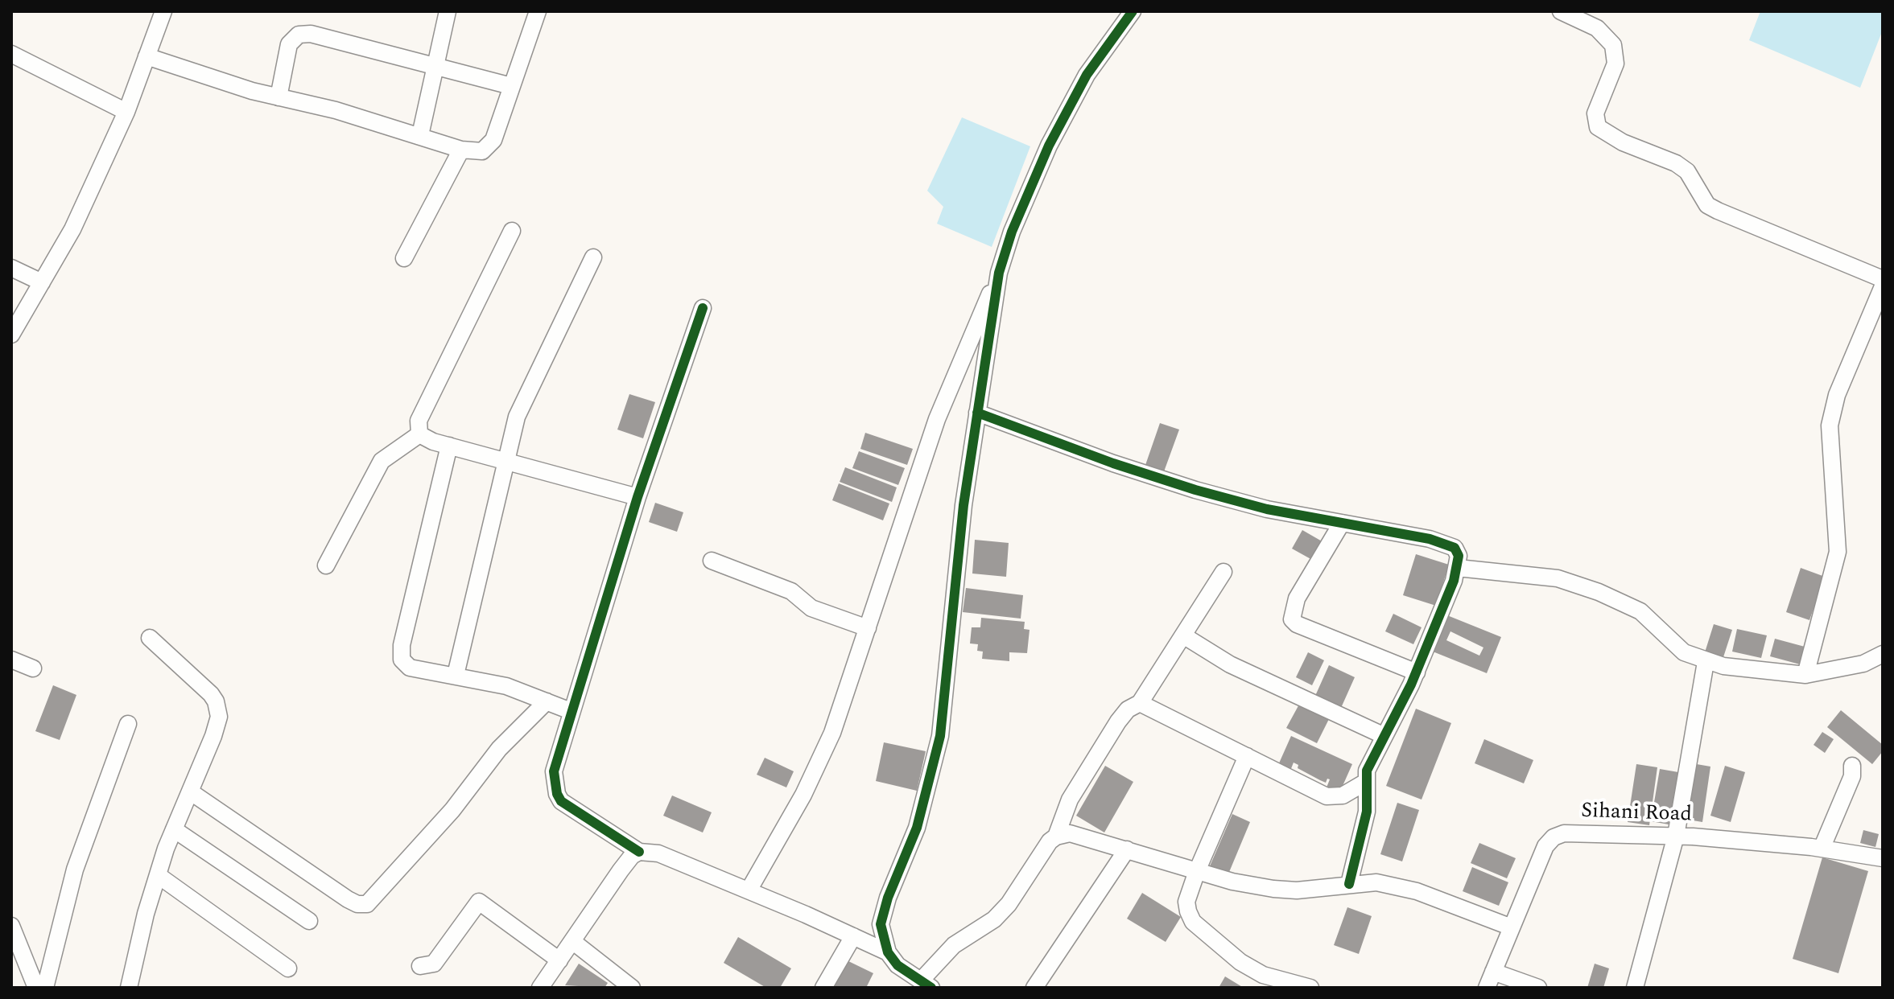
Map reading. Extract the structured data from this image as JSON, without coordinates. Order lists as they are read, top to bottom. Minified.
{"streets":{"street":["Sihani Road"]}}
